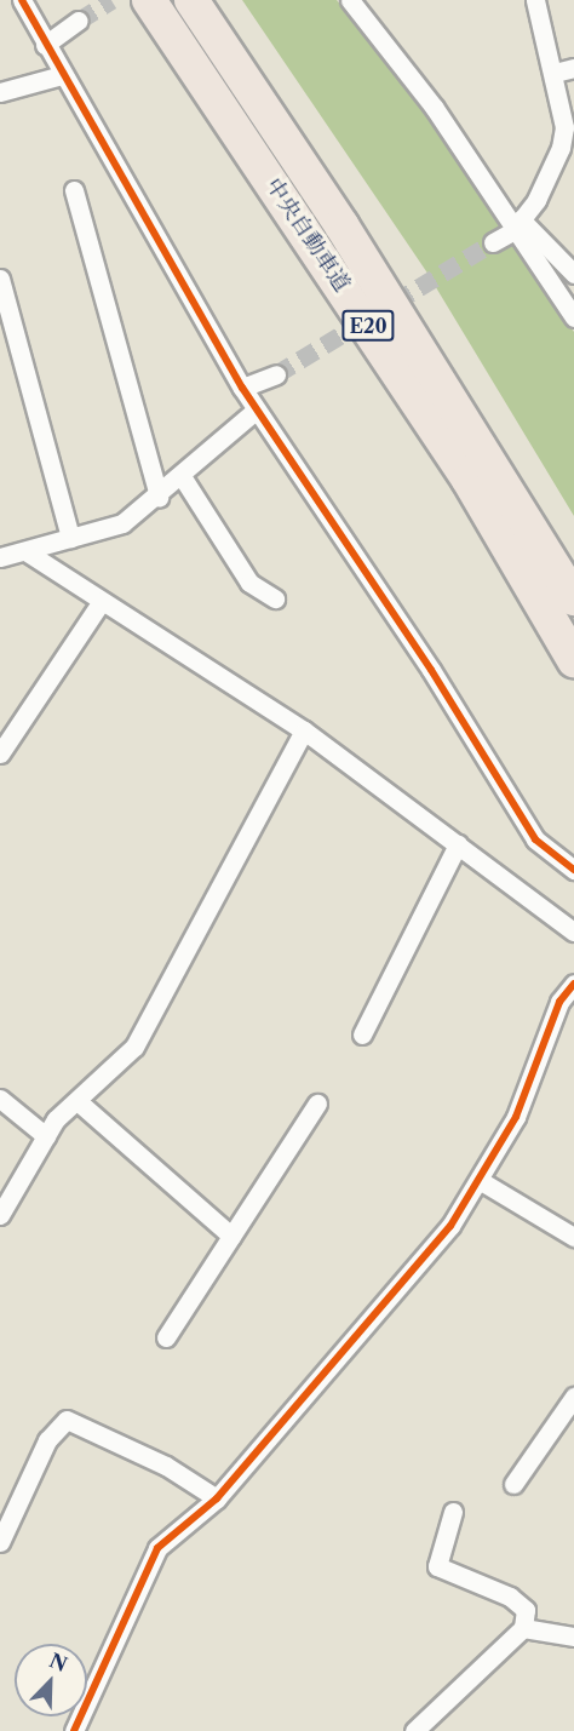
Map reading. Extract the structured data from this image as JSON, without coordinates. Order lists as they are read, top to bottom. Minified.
{"streets":{"highway":["中央自動車道","E20"]},"north":"top right"}
